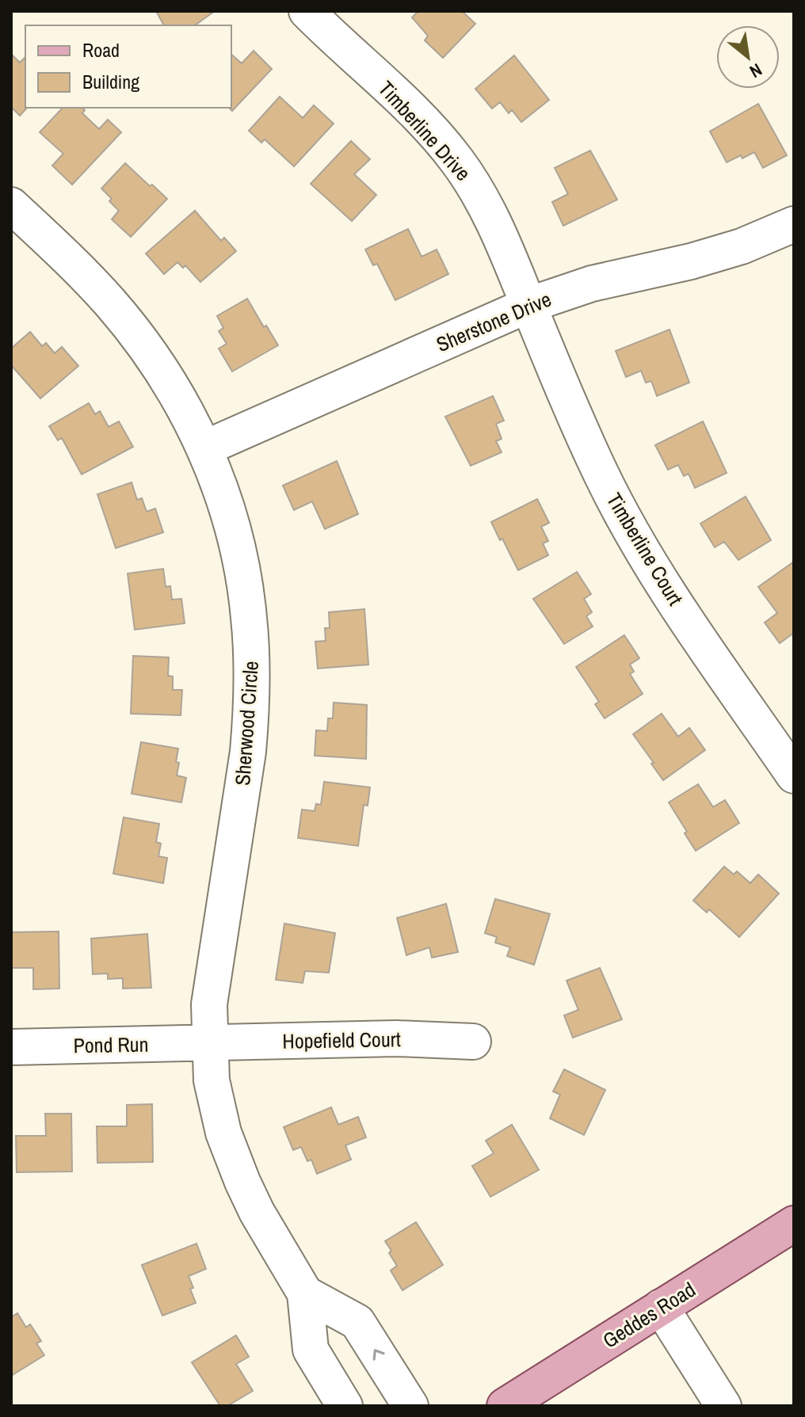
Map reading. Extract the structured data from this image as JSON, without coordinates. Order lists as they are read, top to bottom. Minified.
{"streets":{"main road":["Geddes Road"],"street":["Timberline Drive","Sherstone Drive","Timberline Court","Sherwood Circle","Hopefield Court","Pond Run"]},"crossings":[["Timberline Drive","Sherstone Drive"],["Timberline Drive","Timberline Court"],["Sherstone Drive","Timberline Court"],["Sherstone Drive","Sherwood Circle"],["Sherwood Circle","Hopefield Court"],["Sherwood Circle","Pond Run"],["Hopefield Court","Pond Run"]],"legend":["Road","Building"],"north":"bottom right"}
